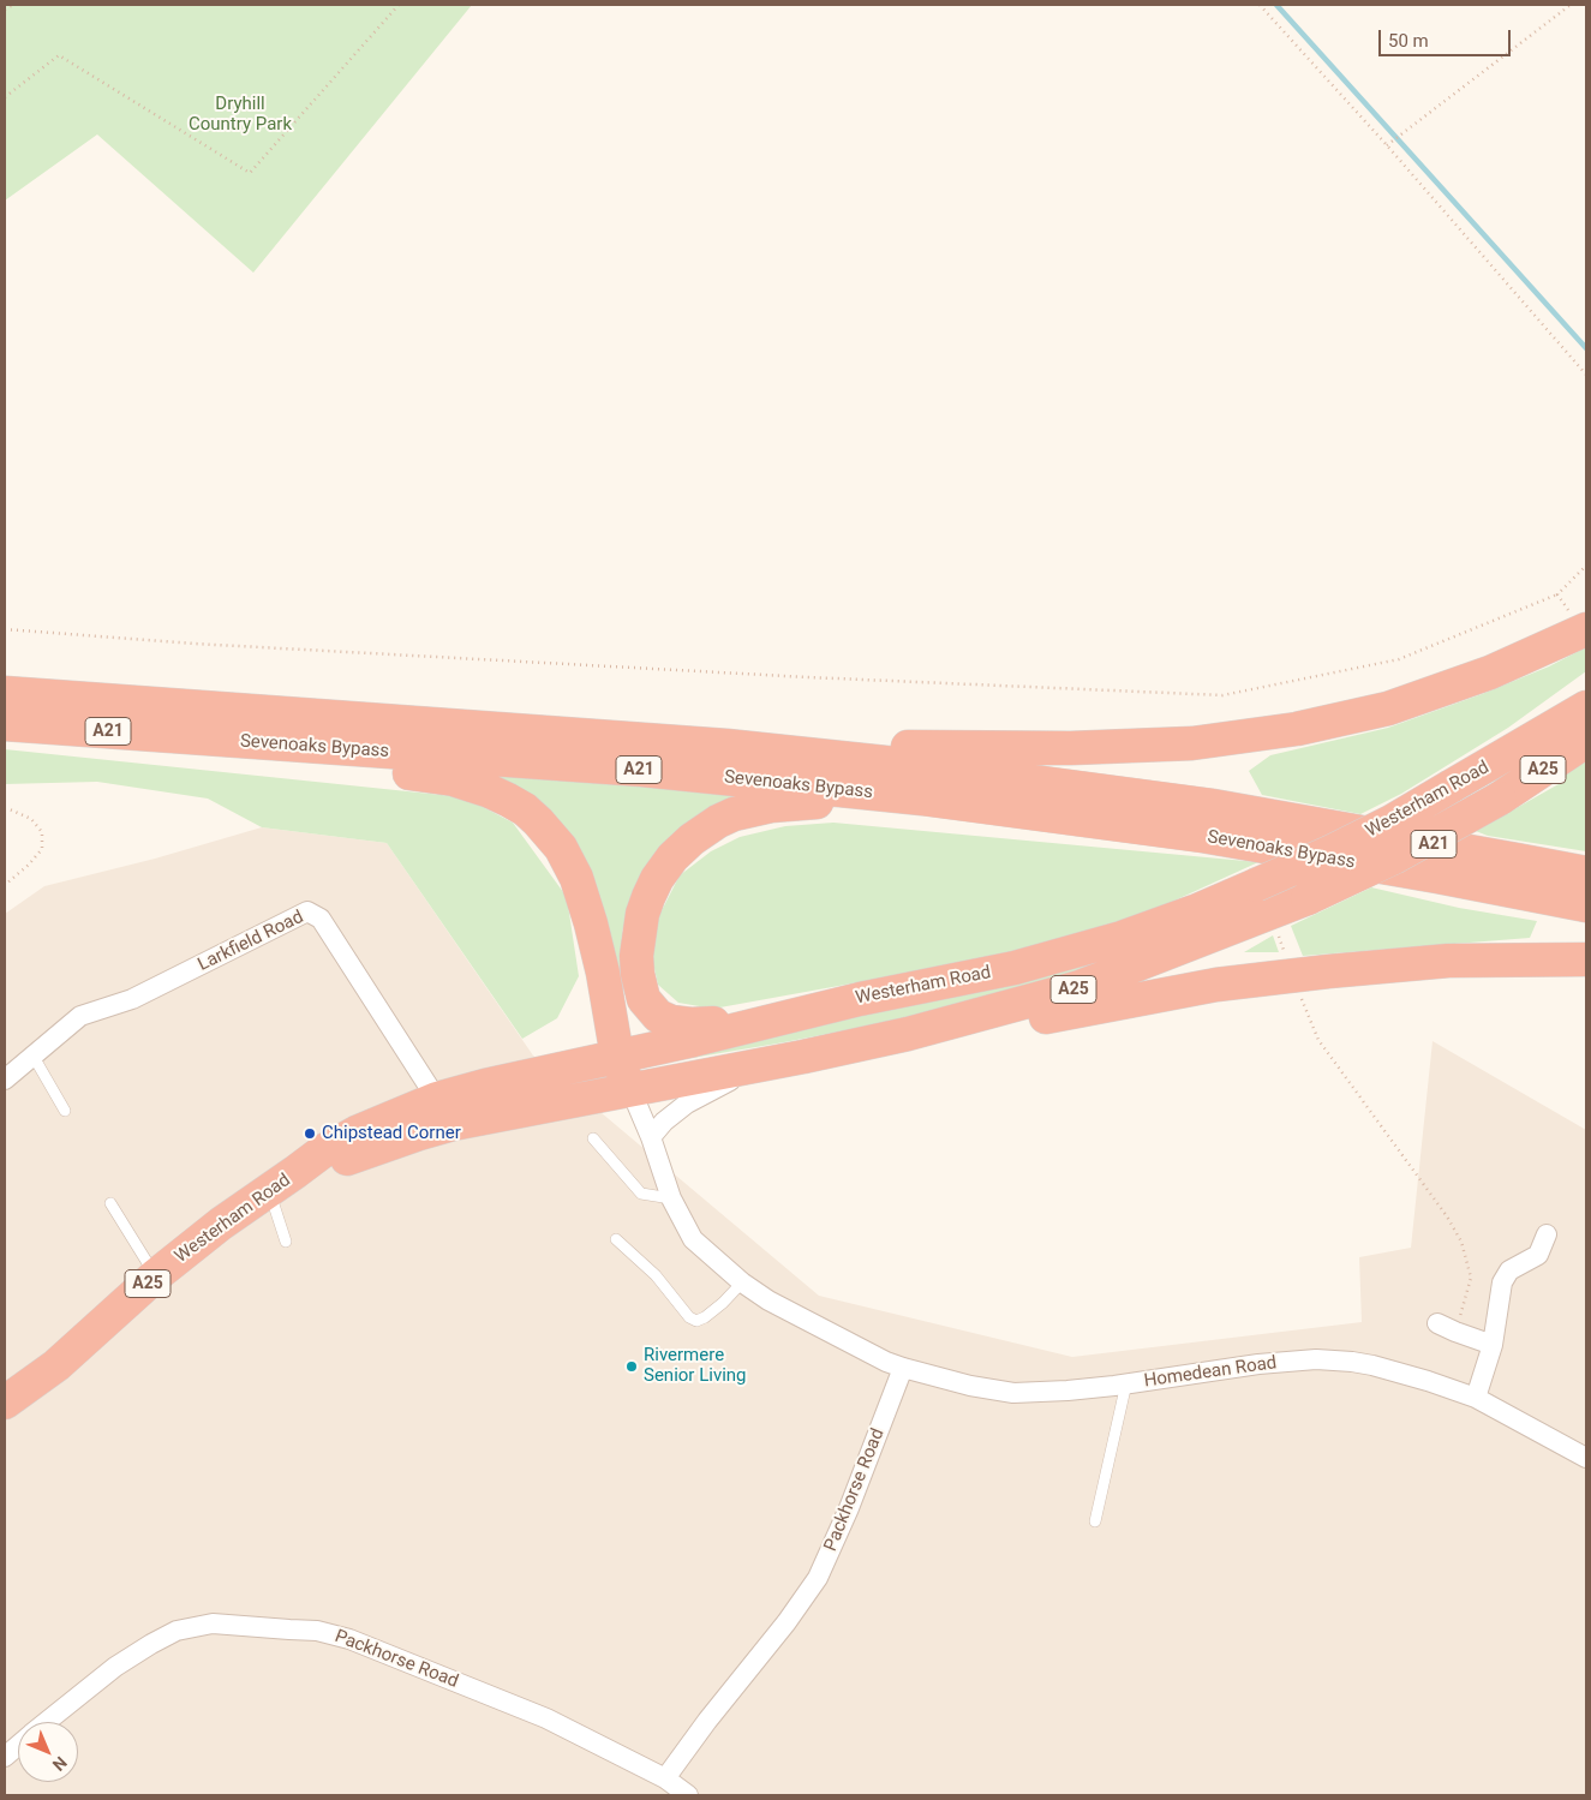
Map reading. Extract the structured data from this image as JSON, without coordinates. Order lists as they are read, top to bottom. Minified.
{"streets":{"highway":["A21","Sevenoaks Bypass","A25","Westerham Road"],"street":["Larkfield Road","Homedean Road","Packhorse Road"]},"crossings":[["Westerham Road","Larkfield Road"],["Homedean Road","Packhorse Road"]],"parks":["Dryhill Country Park"],"places":["Chipstead Corner","Rivermere Senior Living"],"scale_bar":"50 m","north":"bottom right"}
